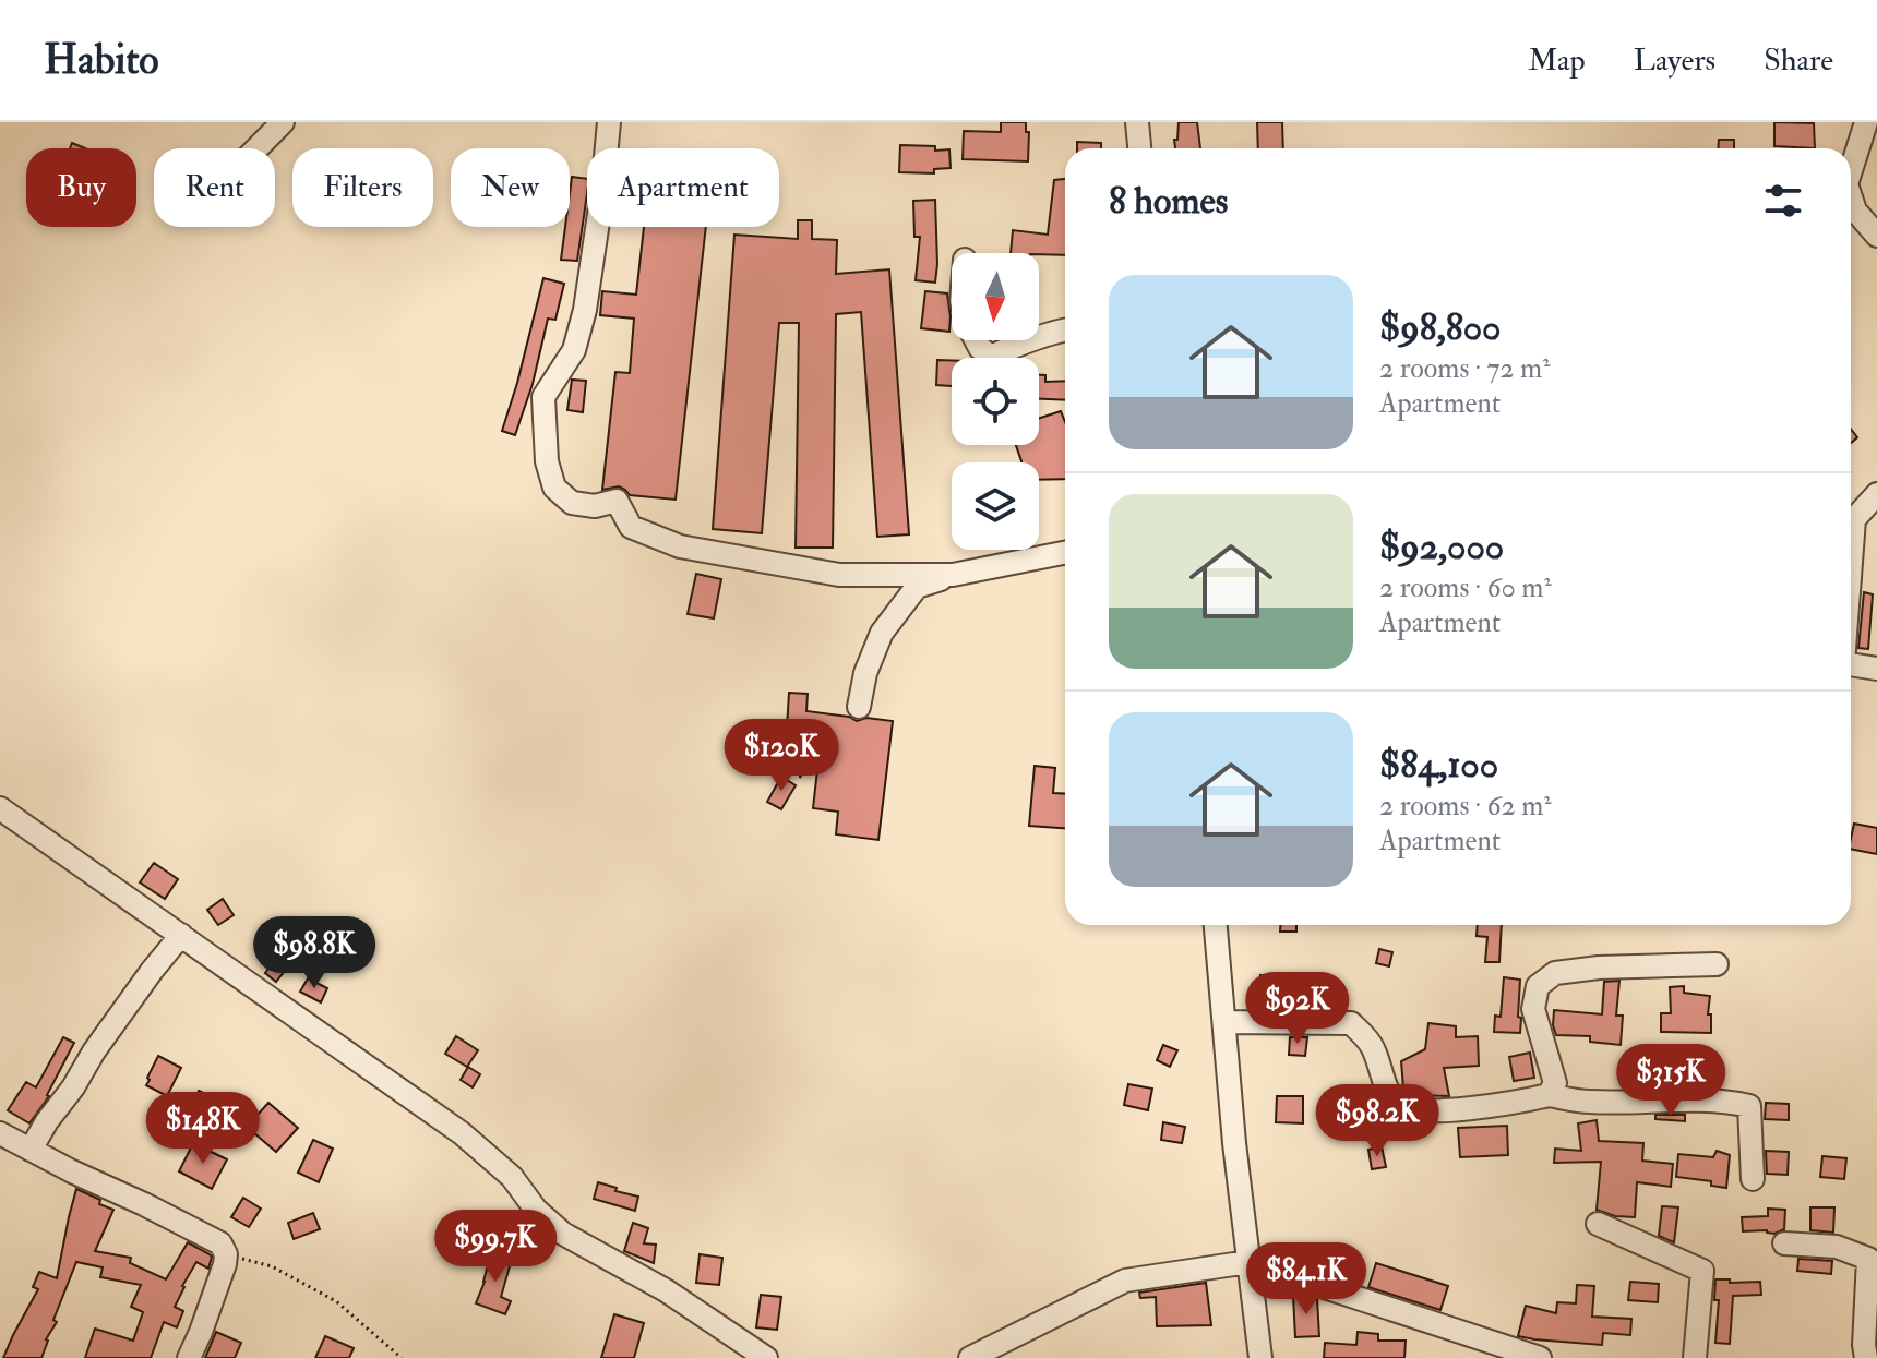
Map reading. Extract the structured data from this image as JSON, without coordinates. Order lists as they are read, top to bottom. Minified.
{"north":"bottom","page":{"header":"Habito","nav":["Map","Layers","Share"],"chip":["Buy","Rent","Filters","New","Apartment"],"heading":"8 homes","list":[{"name":"$98,800","note":"2 rooms · 72 m² · Apartment"},{"name":"$92,000","note":"2 rooms · 60 m² · Apartment"},{"name":"$84,100","note":"2 rooms · 62 m² · Apartment"}],"price":["$120K","$98.8K","$92K","$315K","$98.2K","$148K","$99.7K","$84.1K"]}}
